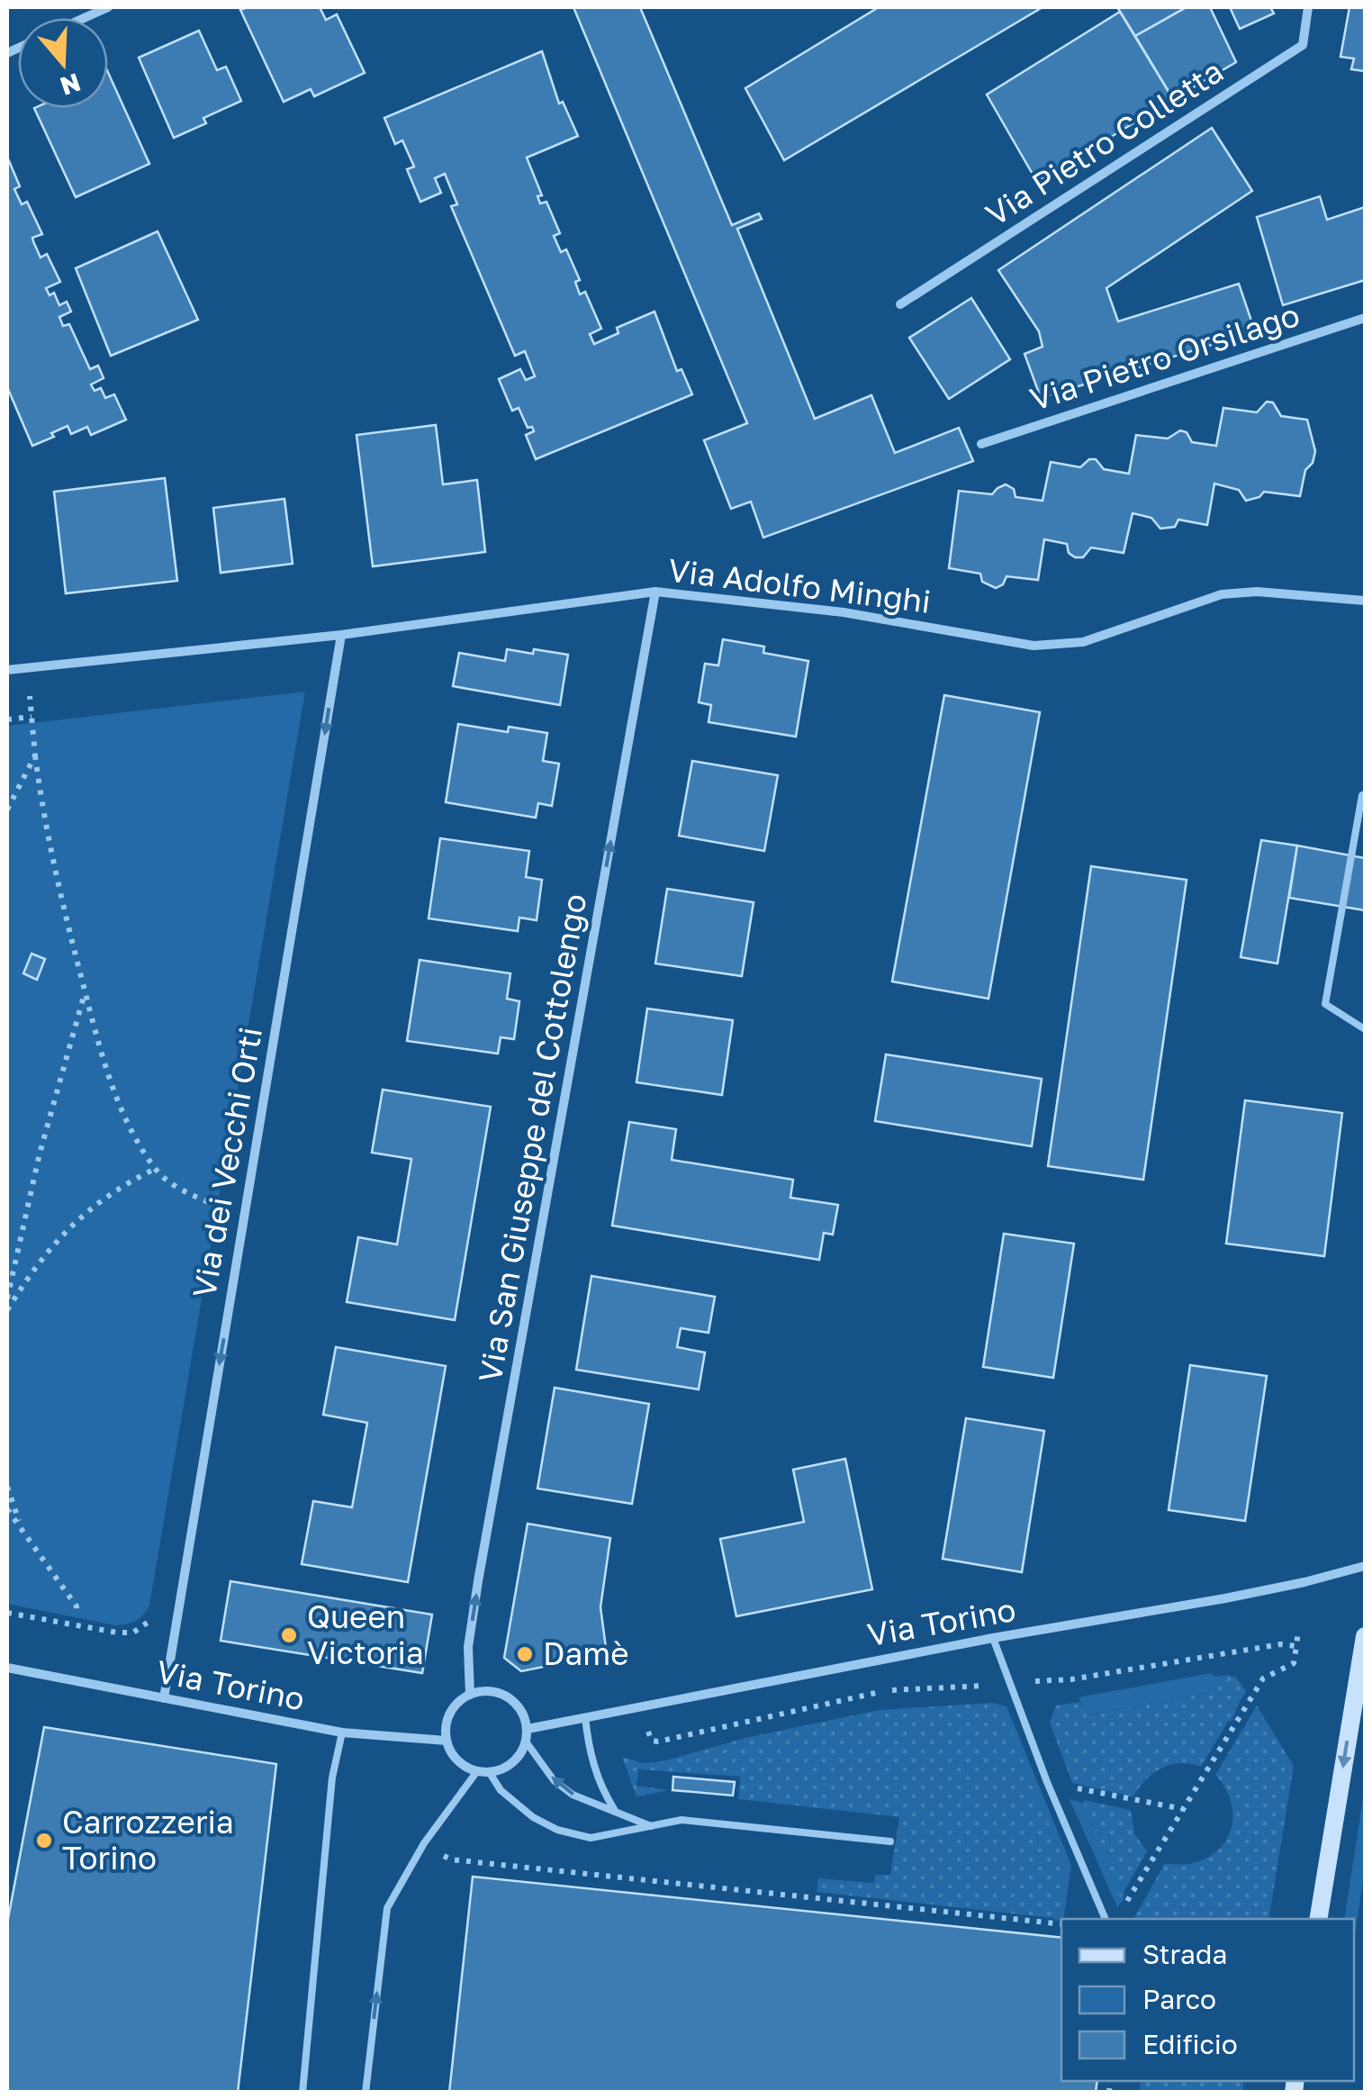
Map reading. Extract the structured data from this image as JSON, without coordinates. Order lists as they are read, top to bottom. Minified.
{"streets":{"street":["Via Pietro Colletta","Via Pietro Orsilago","Via Adolfo Minghi","Via San Giuseppe del Cottolengo","Via dei Vecchi Orti","Via Torino"]},"crossings":[["Via Adolfo Minghi","Via San Giuseppe del Cottolengo"],["Via Adolfo Minghi","Via dei Vecchi Orti"],["Via San Giuseppe del Cottolengo","Via Torino"],["Via dei Vecchi Orti","Via Torino"]],"one_way":["Via San Giuseppe del Cottolengo","Via dei Vecchi Orti"],"places":["Queen Victoria","Damè","Carrozzeria Torino"],"legend":["Strada","Parco","Edificio"],"north":"bottom"}
